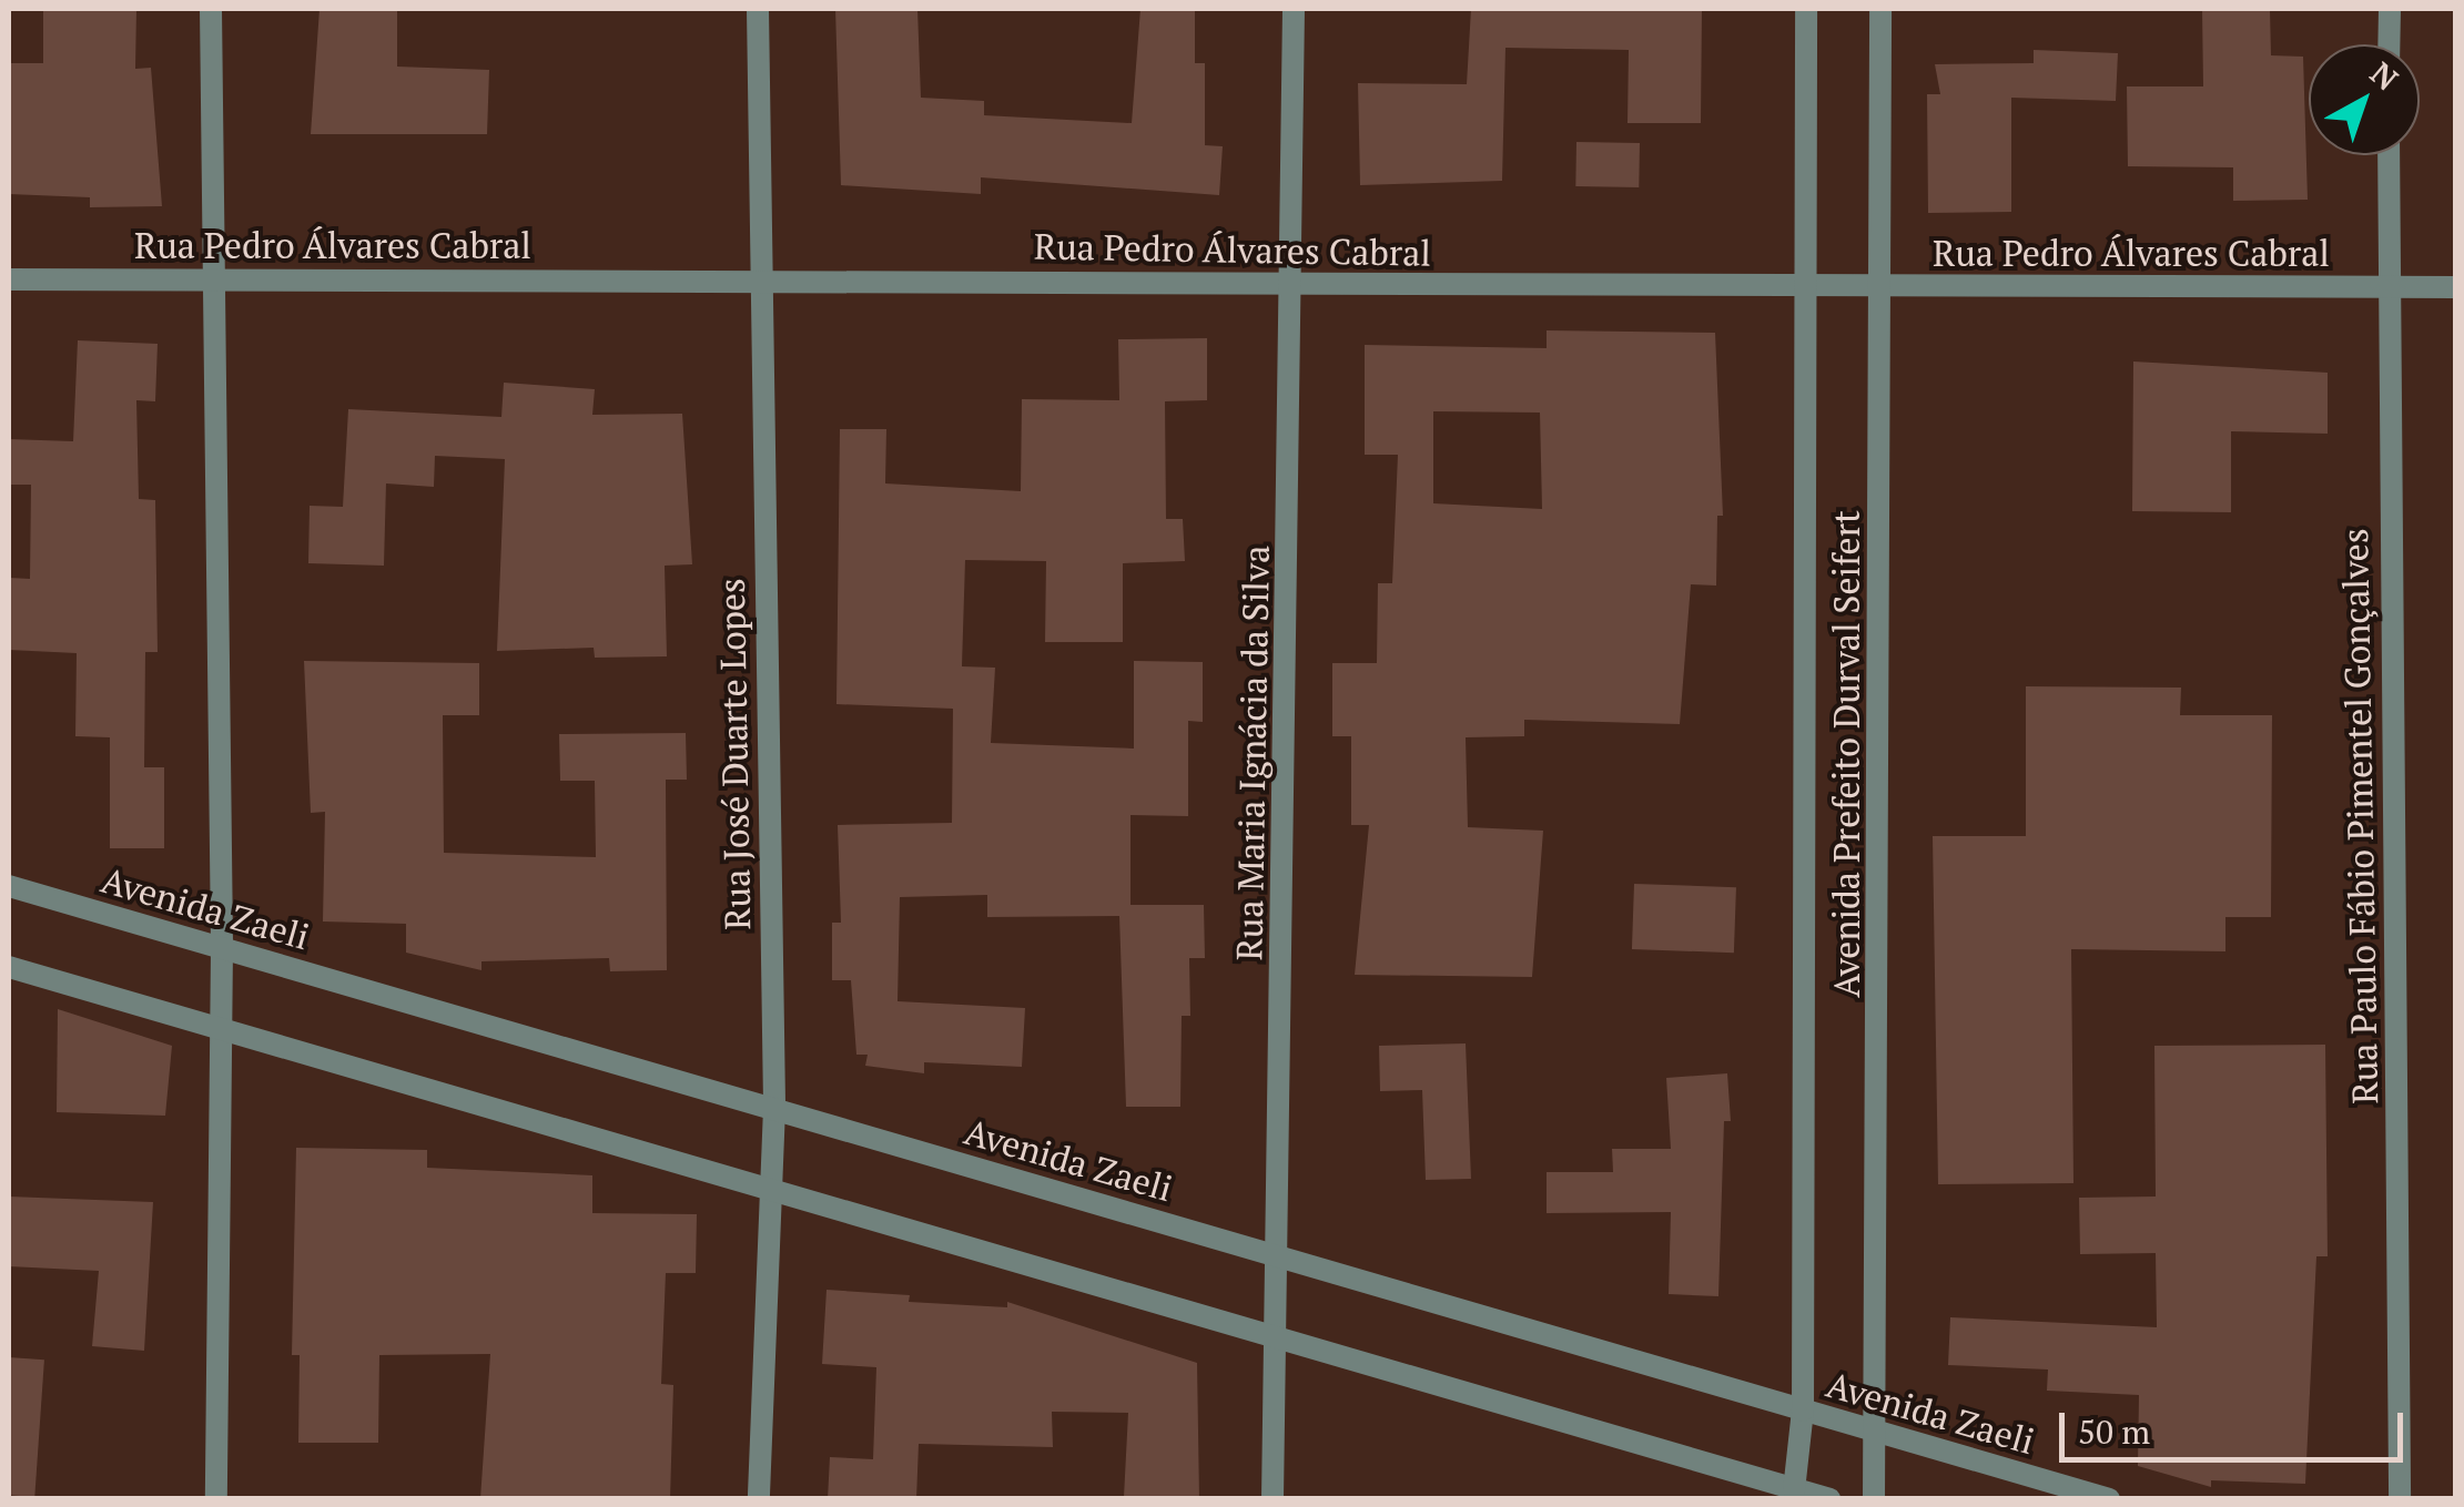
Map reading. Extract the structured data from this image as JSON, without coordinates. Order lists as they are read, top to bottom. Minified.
{"streets":{"street":["Rua Pedro Álvares Cabral","Rua Maria Ignácia da Silva","Rua José Duarte Lopes","Avenida Prefeito Durval Seifert","Rua Paulo Fábio Pimentel Gonçalves","Avenida Zaeli"]},"crossings":[["Rua Pedro Álvares Cabral","Rua Maria Ignácia da Silva"],["Rua Pedro Álvares Cabral","Rua José Duarte Lopes"],["Rua Pedro Álvares Cabral","Avenida Prefeito Durval Seifert"],["Rua Pedro Álvares Cabral","Rua Paulo Fábio Pimentel Gonçalves"],["Rua Maria Ignácia da Silva","Avenida Zaeli"],["Rua José Duarte Lopes","Avenida Zaeli"],["Avenida Prefeito Durval Seifert","Avenida Zaeli"]],"scale_bar":"50 m","north":"top right"}
